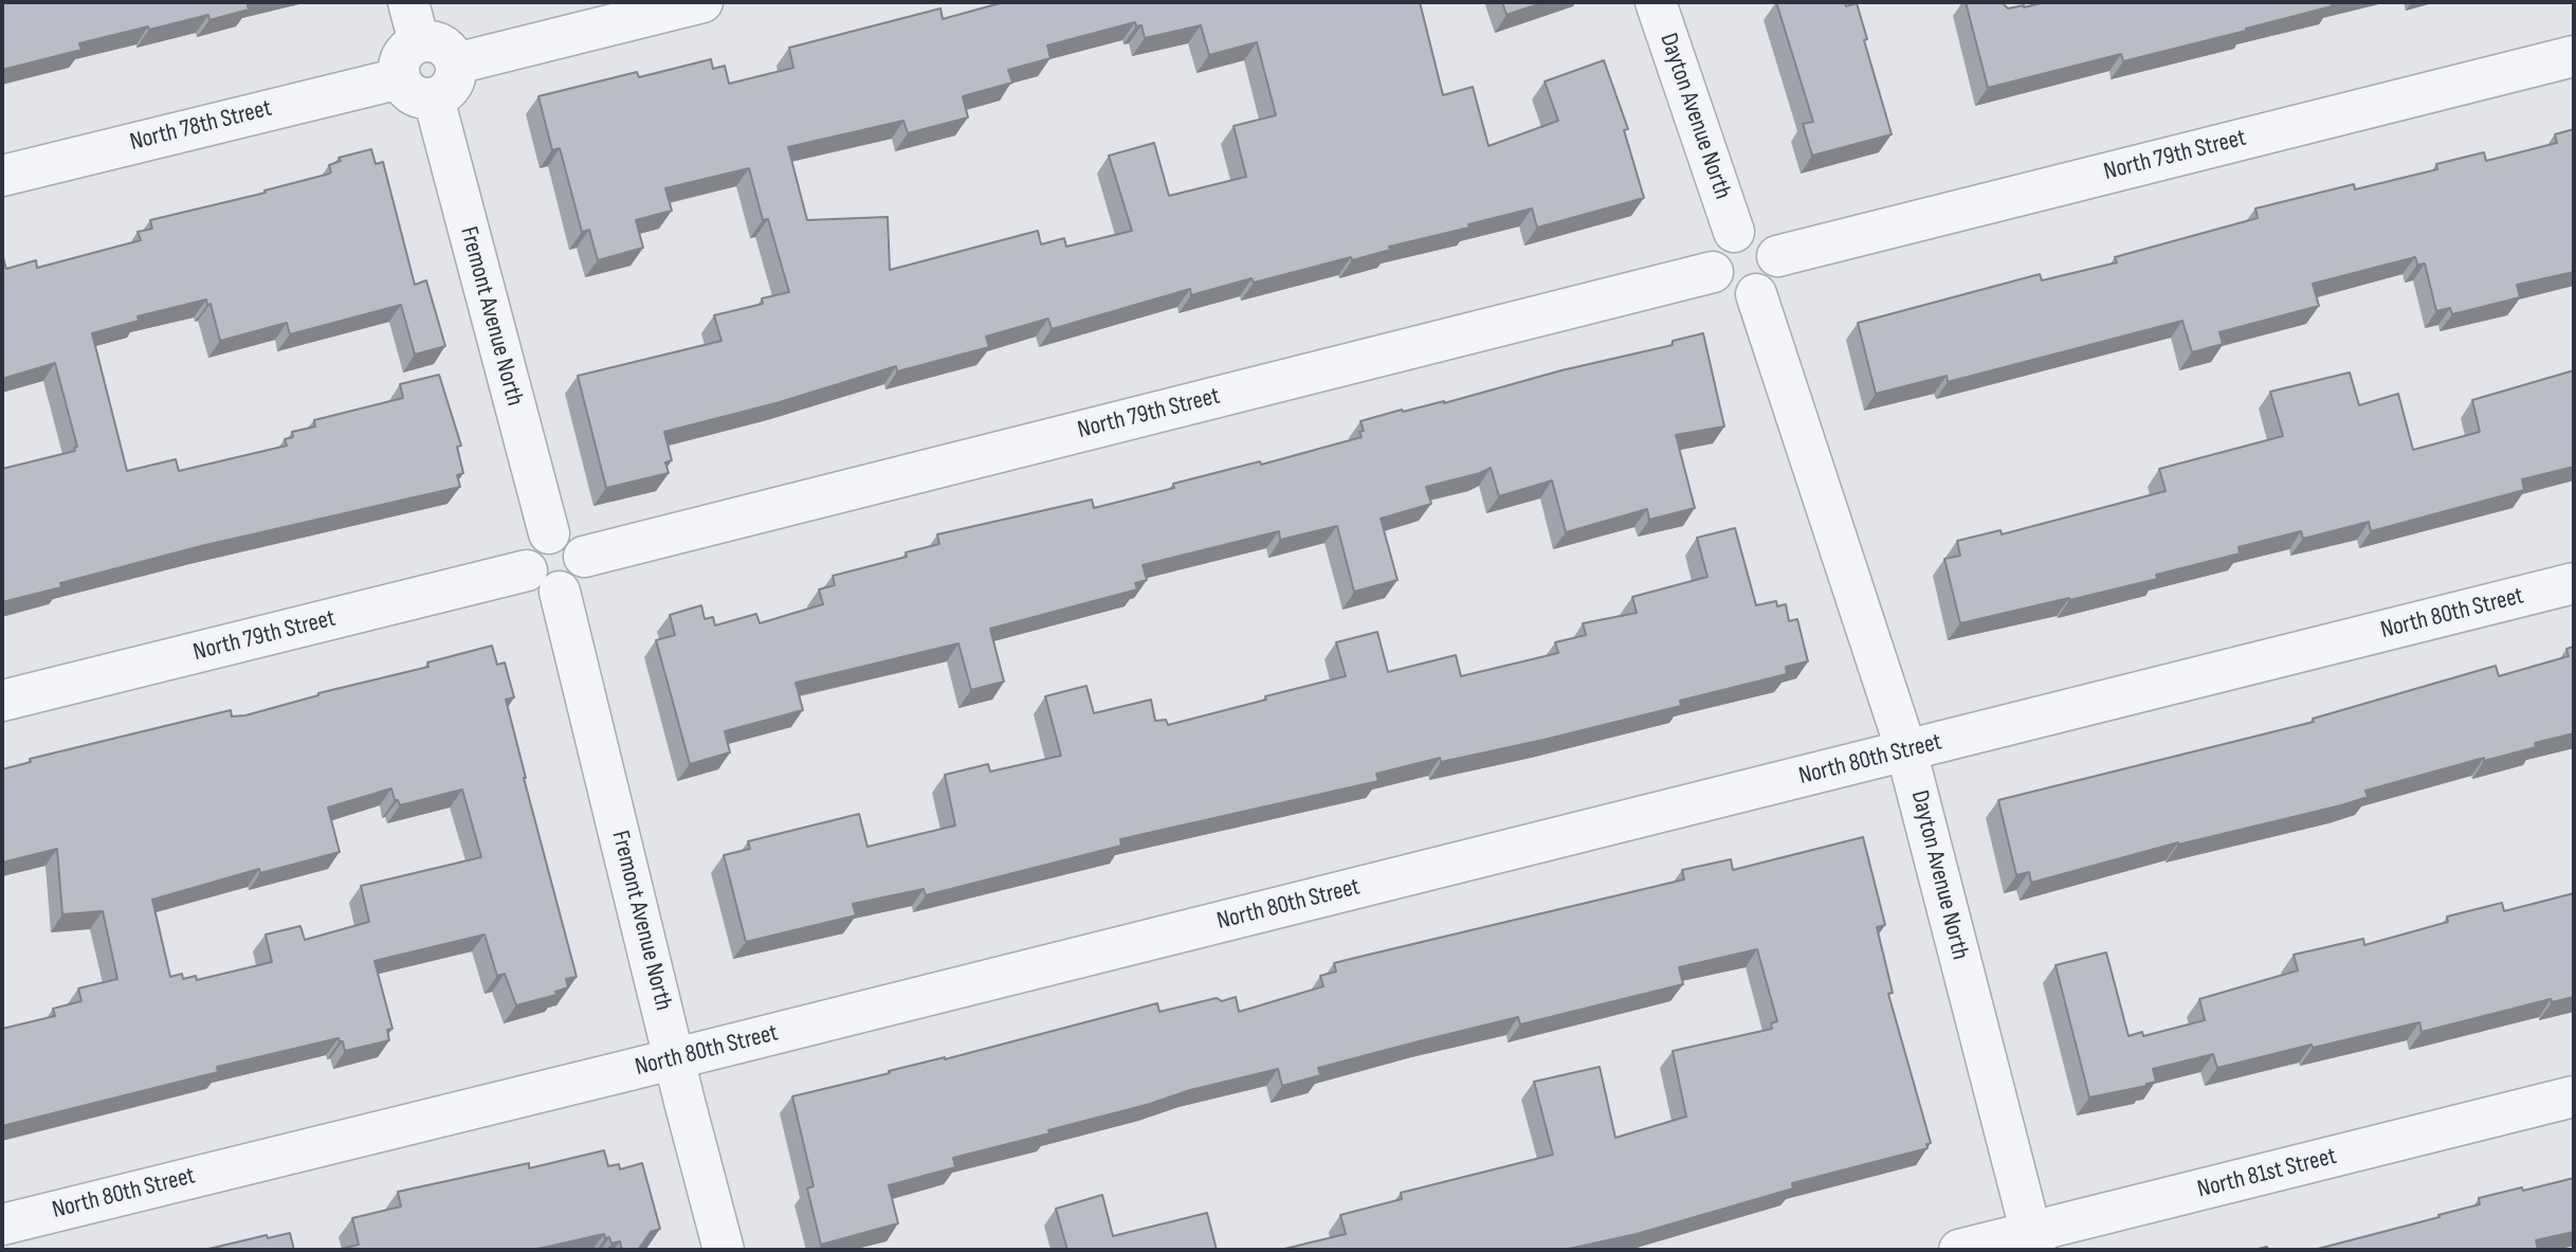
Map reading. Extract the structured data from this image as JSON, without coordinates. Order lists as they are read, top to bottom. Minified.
{"streets":{"street":["Dayton Avenue North","North 78th Street","North 79th Street","Fremont Avenue North","North 80th Street","North 81st Street"]},"crossings":[["Dayton Avenue North","North 79th Street"],["Dayton Avenue North","North 80th Street"],["Dayton Avenue North","North 81st Street"],["North 78th Street","Fremont Avenue North"],["North 79th Street","Fremont Avenue North"],["Fremont Avenue North","North 80th Street"]]}
